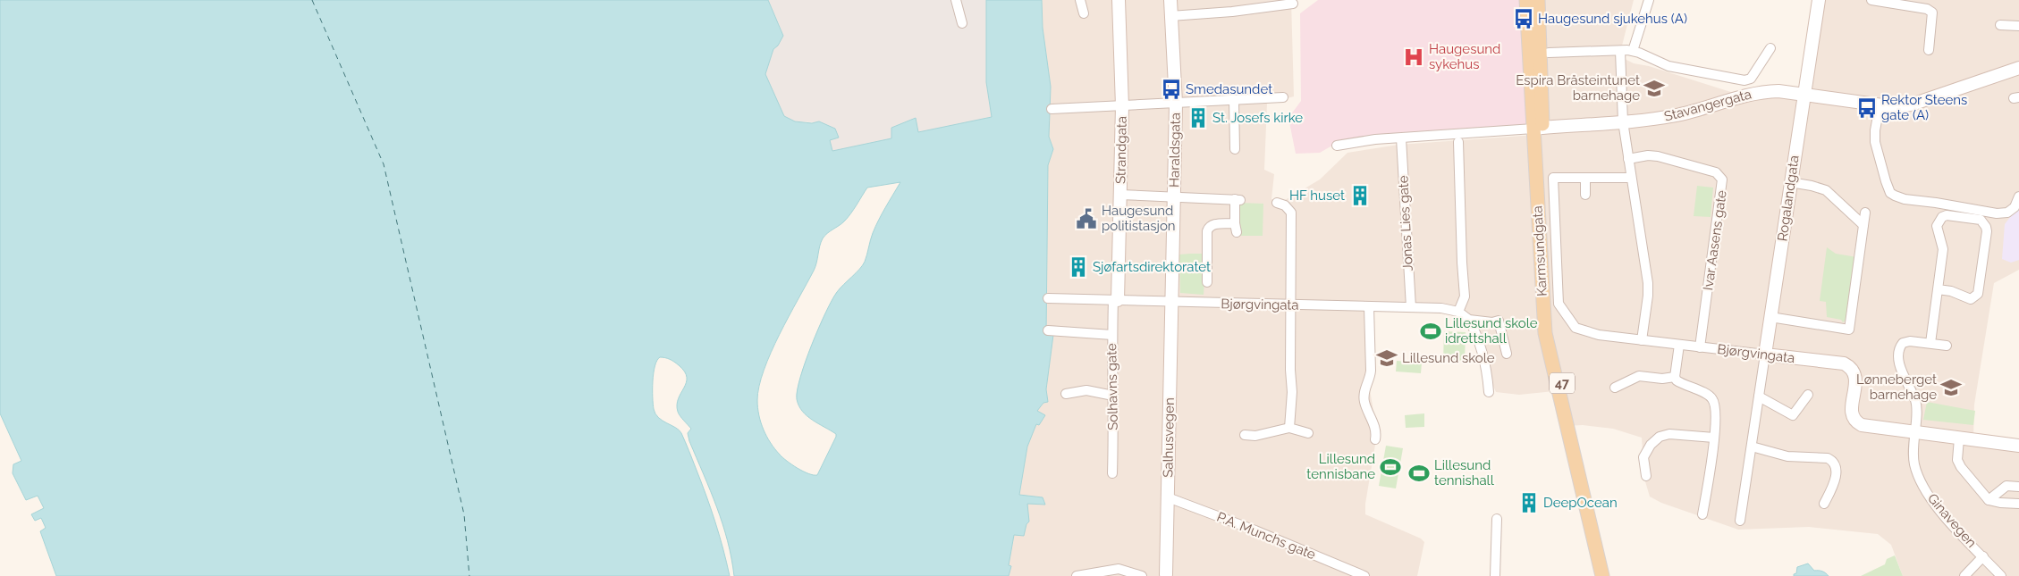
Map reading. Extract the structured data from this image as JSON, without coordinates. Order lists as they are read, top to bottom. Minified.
{"streets":{"main road":["Karmsundgata","47"],"street":["Stavangergata","Strandgata","Haraldsgata","Rogalandgata","Jonas Lies gate","Ivar Aasens gate","Bjørgvingata","Solhavns gate","Salhusvegen","Ginavegen","P.A. Munchs gate"]},"crossings":[["Stavangergata","Rogalandgata"],["Stavangergata","Jonas Lies gate"],["Stavangergata","Karmsundgata"],["Strandgata","Bjørgvingata"],["Strandgata","Solhavns gate"],["Haraldsgata","Bjørgvingata"],["Haraldsgata","Salhusvegen"],["Rogalandgata","Bjørgvingata"],["Jonas Lies gate","Bjørgvingata"],["Ivar Aasens gate","Bjørgvingata"],["Bjørgvingata","Solhavns gate"],["Bjørgvingata","Salhusvegen"],["Bjørgvingata","Ginavegen"],["Salhusvegen","P.A. Munchs gate"]],"places":{"bus stop":["Haugesund sjukehus (A)","Smedasundet","Rektor Steens gate (A)"],"hospital":["Haugesund sykehus"],"school or university":["Espira Bråsteintunet barnehage","Lillesund skole","Lønneberget barnehage"],"building":["St. Josefs kirke","HF huset","Sjøfartsdirektoratet","DeepOcean"],"public building":["Haugesund politistasjon"],"sports":["Lillesund skole idrettshall","Lillesund tennisbane","Lillesund tennishall"]}}
